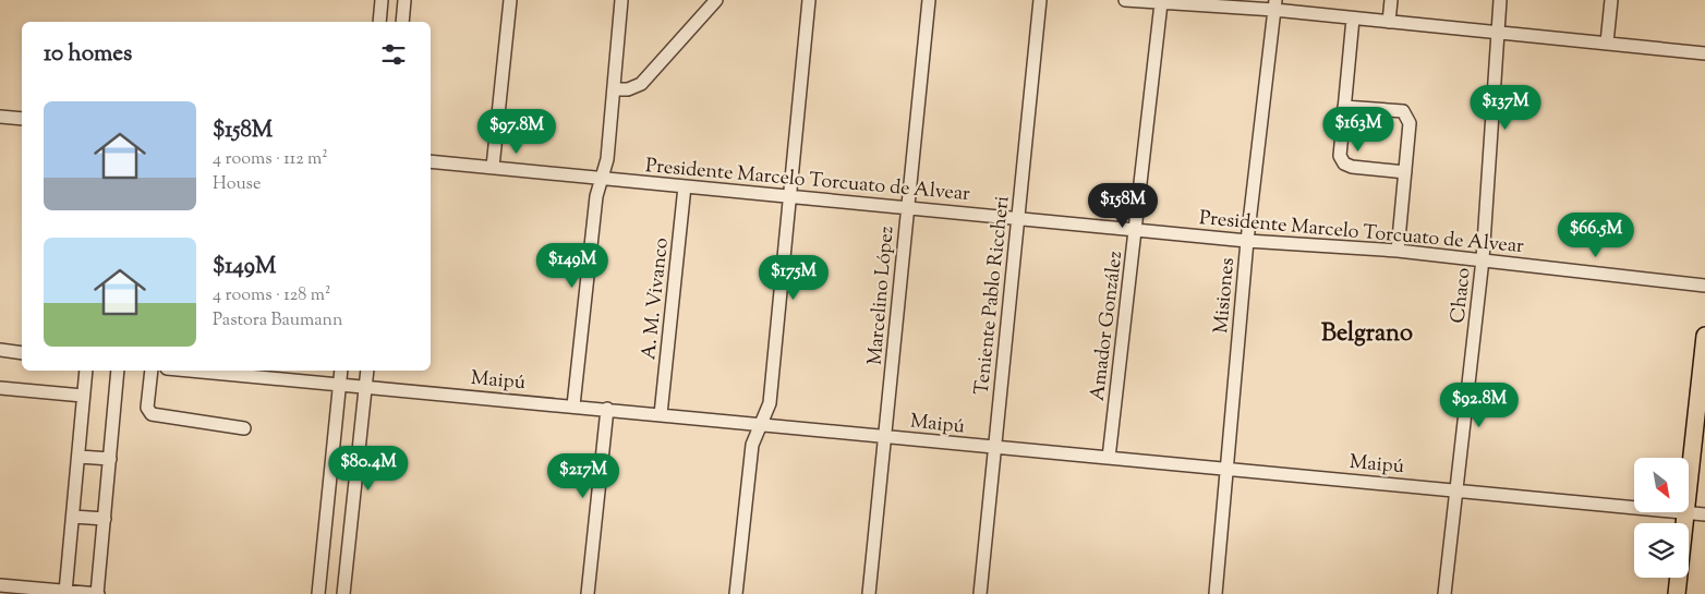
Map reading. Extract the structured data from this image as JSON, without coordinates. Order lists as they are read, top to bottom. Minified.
{"streets":{"street":["Presidente Marcelo Torcuato de Alvear","Marcelino López","Teniente Pablo Riccheri","Misiones","Chaco","A. M. Vivanco","Amador González","Maipú"]},"crossings":[["Presidente Marcelo Torcuato de Alvear","Marcelino López"],["Presidente Marcelo Torcuato de Alvear","Teniente Pablo Riccheri"],["Presidente Marcelo Torcuato de Alvear","Misiones"],["Presidente Marcelo Torcuato de Alvear","Chaco"],["Presidente Marcelo Torcuato de Alvear","A. M. Vivanco"],["Presidente Marcelo Torcuato de Alvear","Amador González"],["Marcelino López","Maipú"],["Teniente Pablo Riccheri","Maipú"],["Misiones","Maipú"],["Chaco","Maipú"],["A. M. Vivanco","Maipú"],["Amador González","Maipú"]],"districts":["Belgrano"],"north":"bottom right","page":{"heading":"10 homes","price":["$137M","$163M","$97.8M","$158M","$66.5M","$149M","$175M","$92.8M","$80.4M","$217M"],"list":[{"name":"$158M","note":"4 rooms · 112 m² · House"},{"name":"$149M","note":"4 rooms · 128 m² · Pastora Baumann"}]}}
